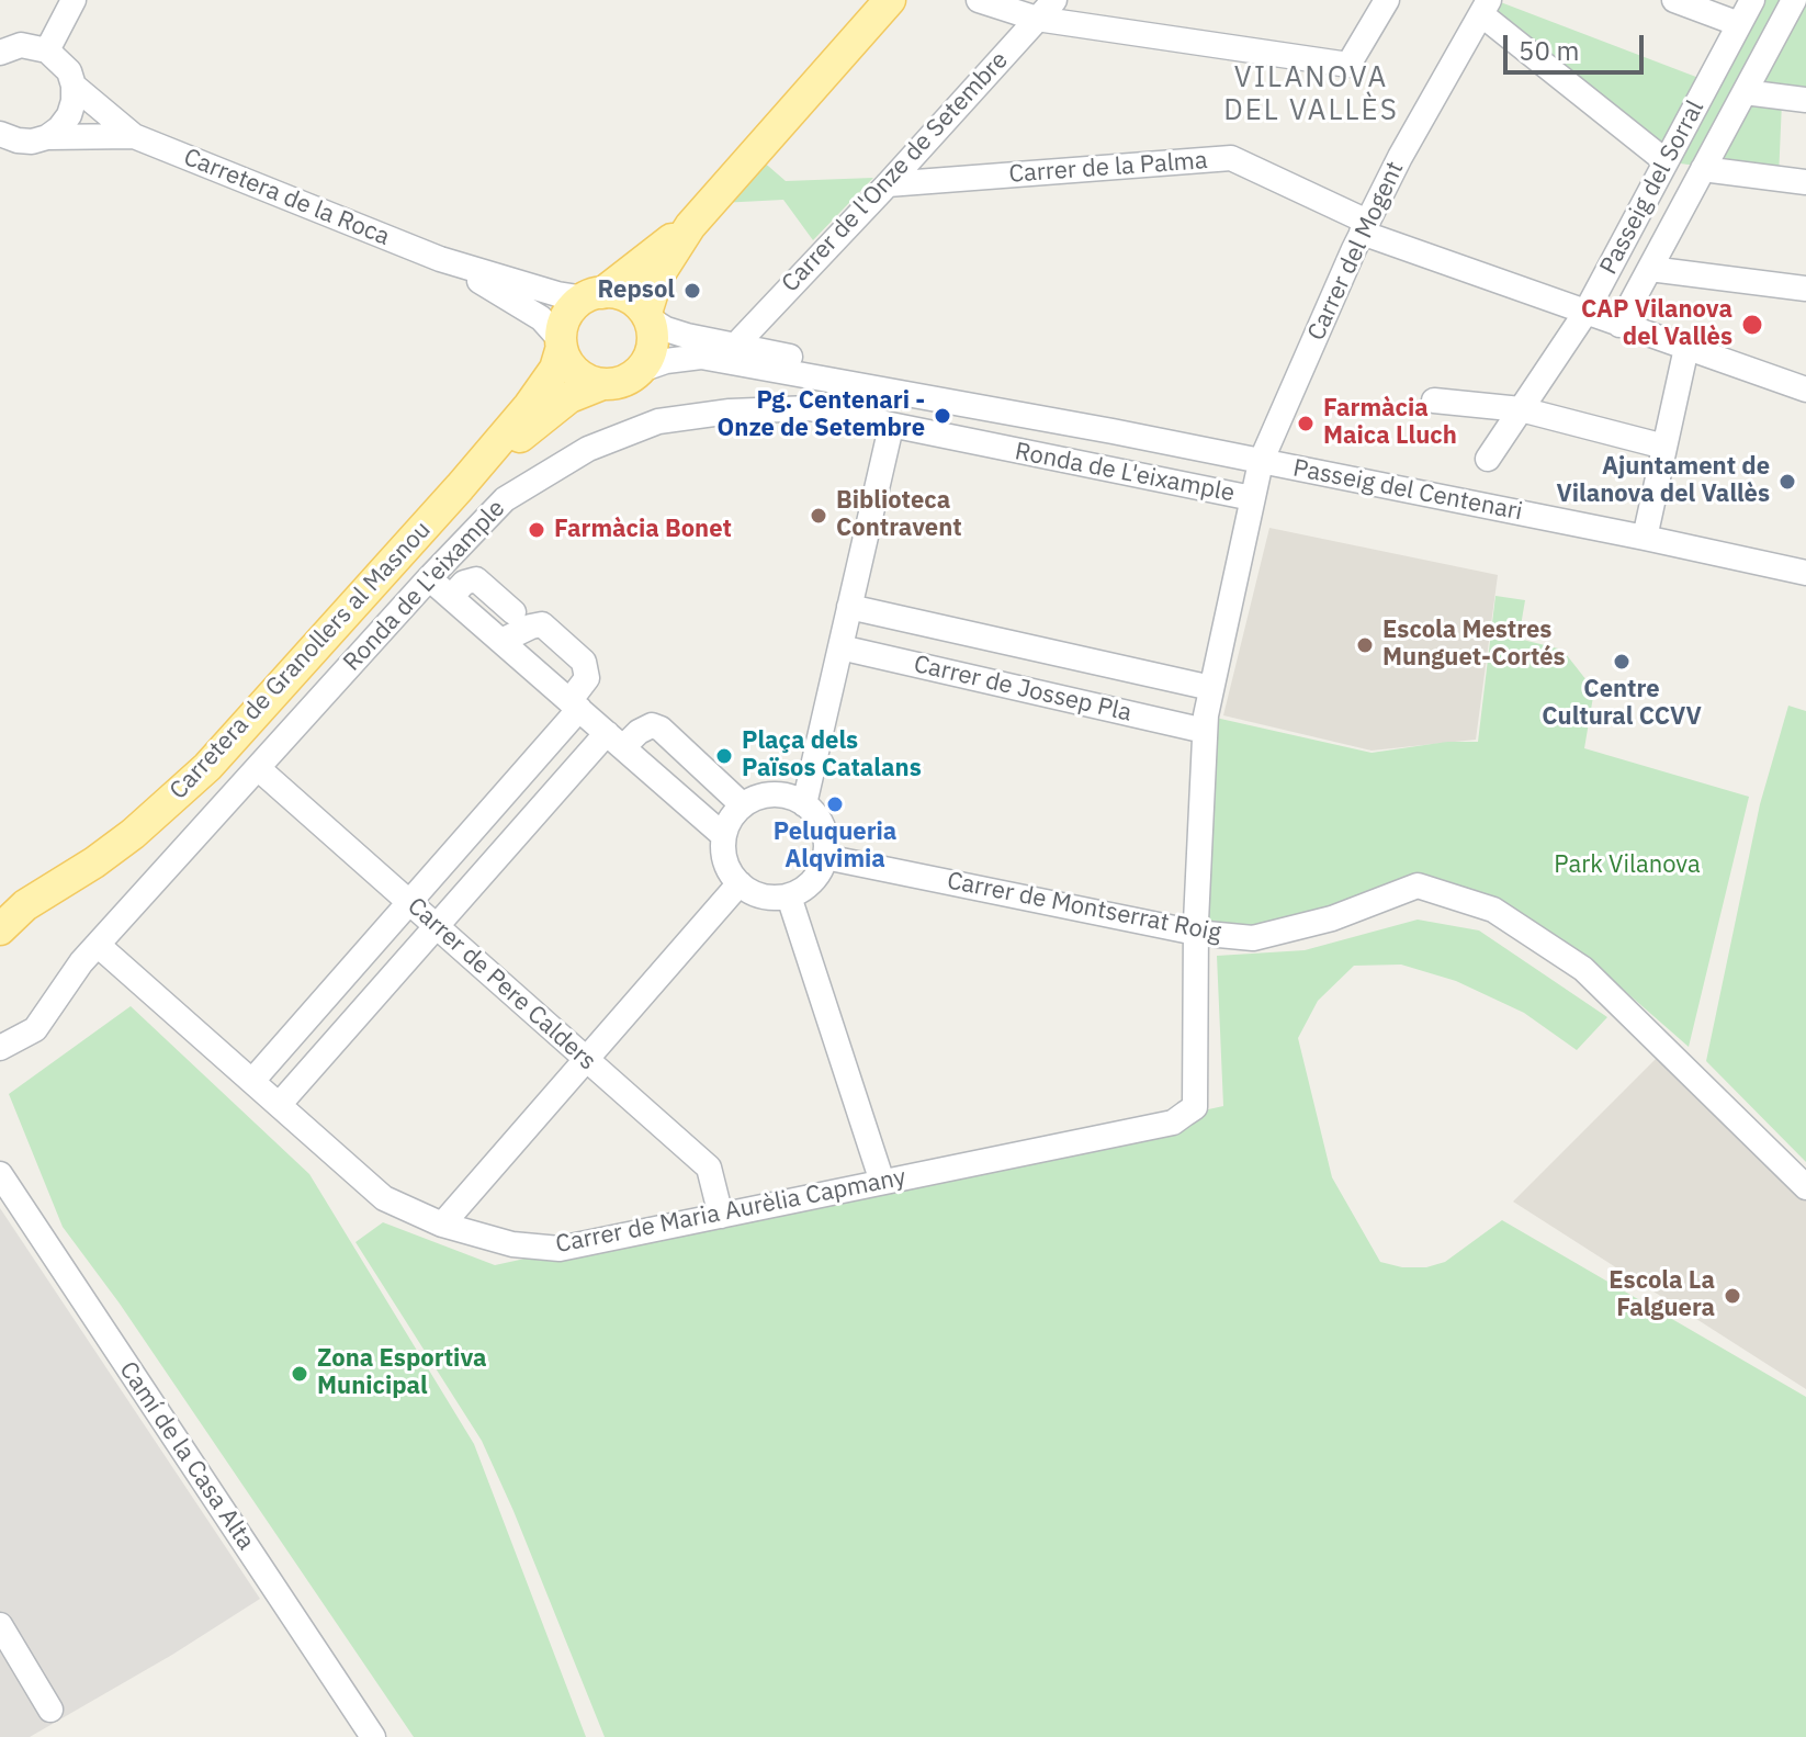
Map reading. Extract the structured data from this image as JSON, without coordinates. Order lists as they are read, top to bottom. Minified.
{"streets":{"main road":["Carretera de Granollers al Masnou"],"street":["Carrer de la Palma","Carrer de l'Onze de Setembre","Passeig del Sorral","Carretera de la Roca","Carrer del Mogent","Ronda de L'eixample","Passeig del Centenari","Carrer de Jossep Pla","Carrer de Montserrat Roig","Carrer de Pere Calders","Carrer de Maria Aurèlia Capmany","Camí de la Casa Alta"]},"crossings":[["Carrer de la Palma","Carrer de l'Onze de Setembre"],["Carrer de la Palma","Passeig del Sorral"],["Carrer de la Palma","Carrer del Mogent"],["Carrer de l'Onze de Setembre","Passeig del Centenari"],["Carretera de la Roca","Passeig del Centenari"],["Carretera de la Roca","Carretera de Granollers al Masnou"],["Carrer del Mogent","Ronda de L'eixample"],["Carrer del Mogent","Passeig del Centenari"],["Carrer del Mogent","Carrer de Jossep Pla"],["Carrer del Mogent","Carrer de Montserrat Roig"],["Carrer del Mogent","Carrer de Maria Aurèlia Capmany"],["Ronda de L'eixample","Carrer de Pere Calders"],["Ronda de L'eixample","Carrer de Maria Aurèlia Capmany"],["Passeig del Centenari","Carretera de Granollers al Masnou"],["Carrer de Pere Calders","Carrer de Maria Aurèlia Capmany"]],"districts":["VILANOVA DEL VALLÈS"],"parks":["Park Vilanova"],"places":["Repsol","CAP Vilanova del Vallès","Pg. Centenari - Onze de Setembre","Farmàcia Maica Lluch","Ajuntament de Vilanova del Vallès","Biblioteca Contravent","Farmàcia Bonet","Escola Mestres Munguet-Cortés","Centre Cultural CCVV","Plaça dels Països Catalans","Peluqueria Alqvimia","Escola La Falguera","Zona Esportiva Municipal"],"scale_bar":"50 m"}
